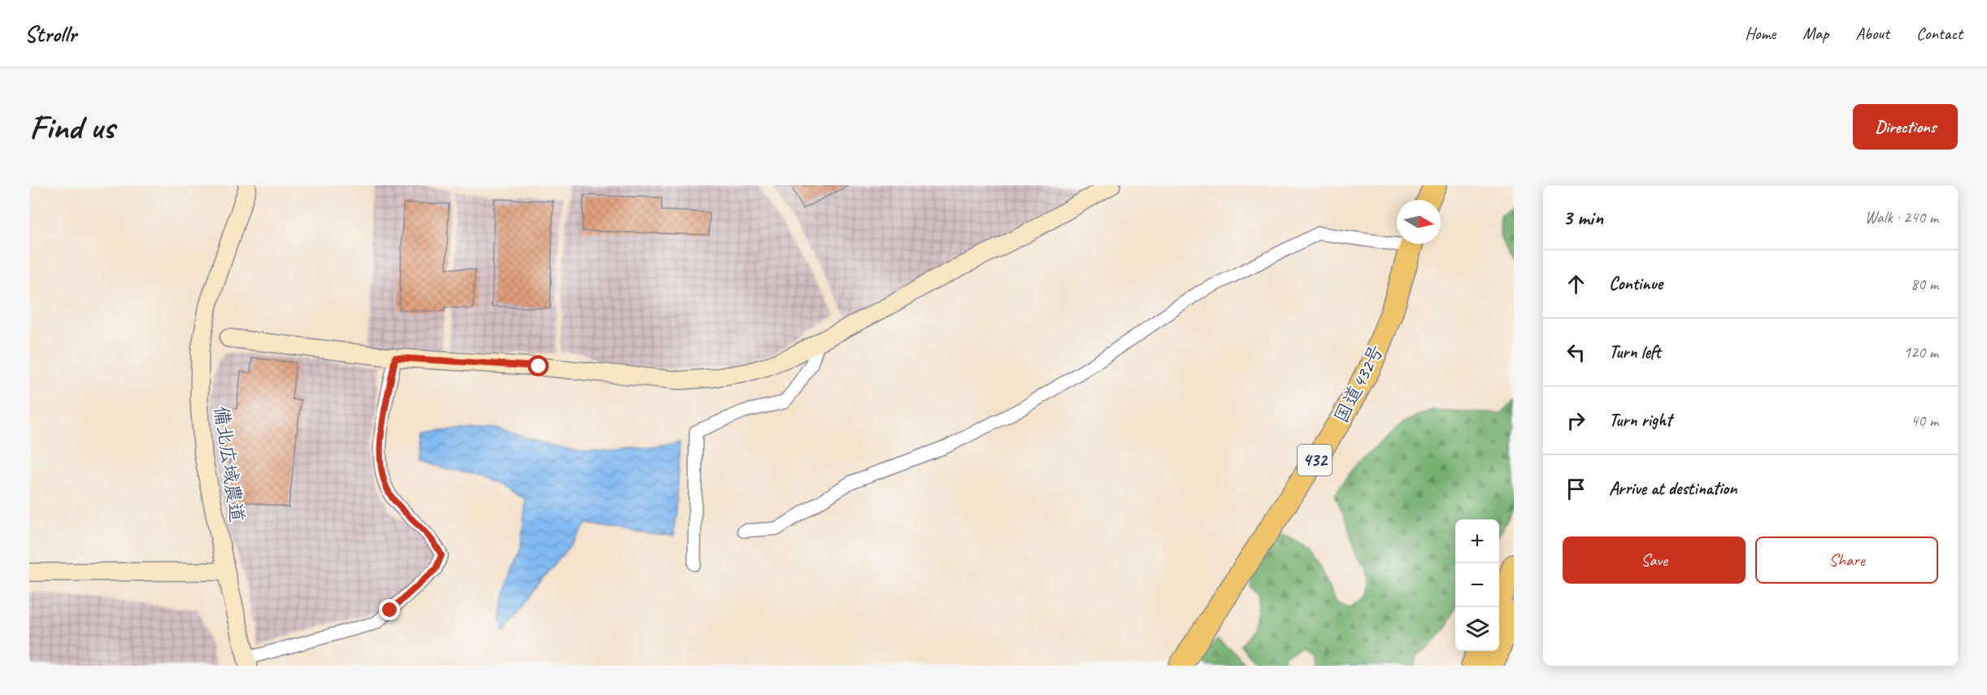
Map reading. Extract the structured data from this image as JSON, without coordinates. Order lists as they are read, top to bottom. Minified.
{"streets":{"highway":["国道432号","432"],"street":["備北広域農道"]},"north":"right","page":{"header":"Strollr","nav":["Home","Map","About","Contact"],"buttons":["Directions",["Save","Share"]],"title":"Find us","heading":["3 min","Walk · 240 m"],"list":[["Continue","80 m"],["Turn left","120 m"],["Turn right","40 m"],"Arrive at destination"],"map_buttons":["+","−"]}}
